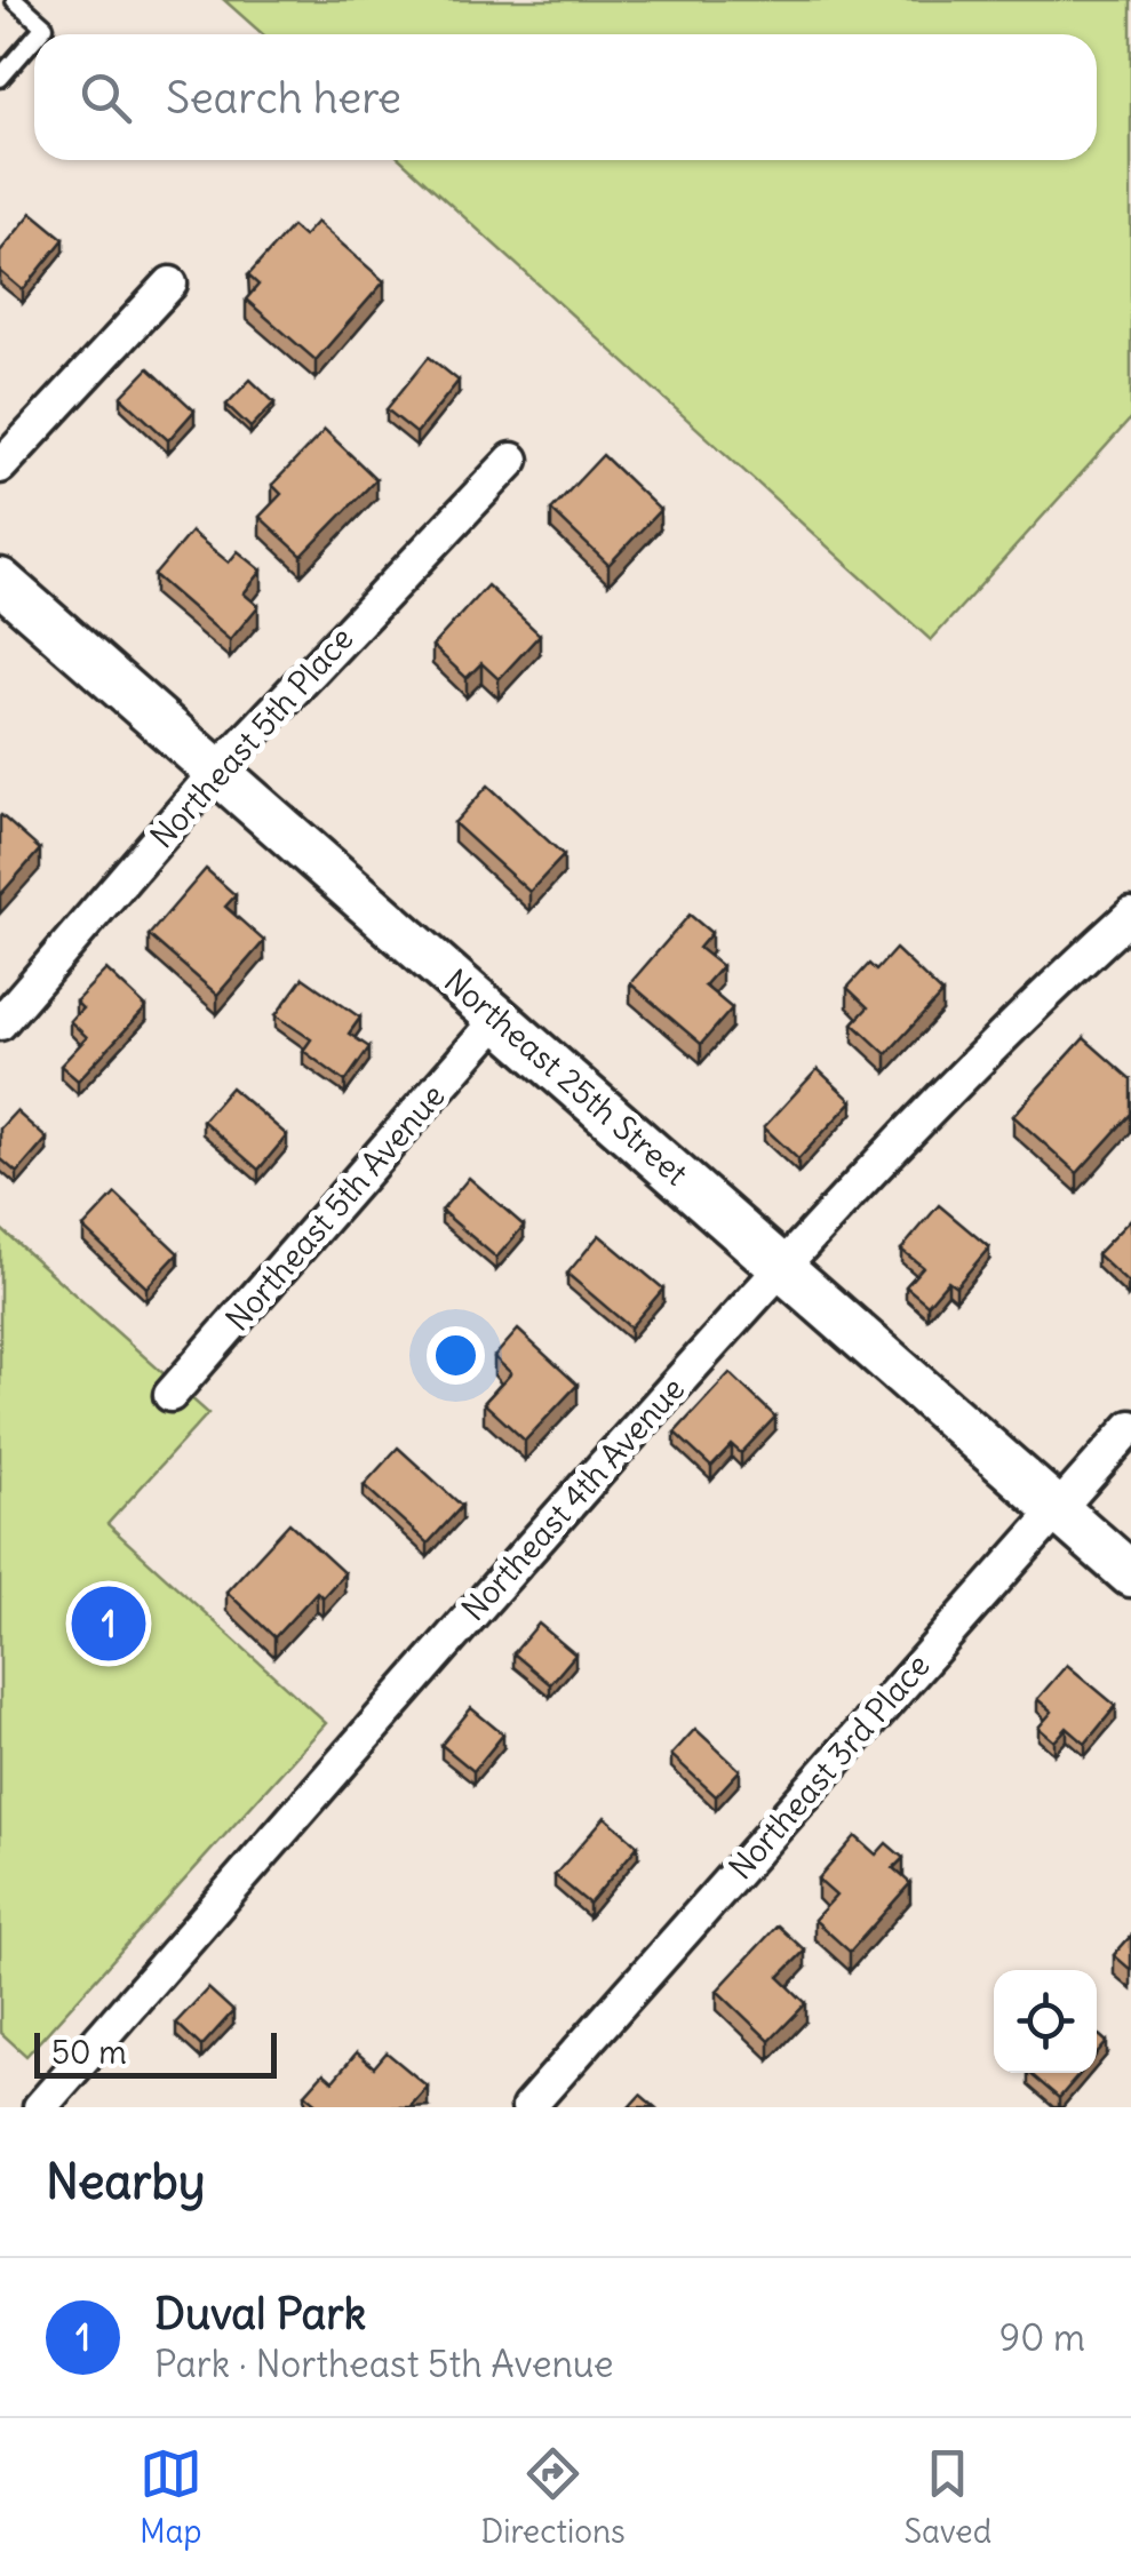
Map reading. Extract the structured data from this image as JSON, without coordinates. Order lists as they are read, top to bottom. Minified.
{"streets":{"street":["Northeast 5th Place","Northeast 25th Street","Northeast 5th Avenue","Northeast 4th Avenue","Northeast 3rd Place"]},"crossings":[["Northeast 5th Place","Northeast 25th Street"],["Northeast 25th Street","Northeast 5th Avenue"],["Northeast 25th Street","Northeast 4th Avenue"],["Northeast 25th Street","Northeast 3rd Place"]],"scale_bar":"50 m","page":{"search":"Search here","pins":"1","scale":"50 m","heading":"Nearby","list":[{"mark":"1","name":"Duval Park","note":"Park · Northeast 5th Avenue","value":"90 m"}],"nav":["Map","Directions","Saved"]}}
